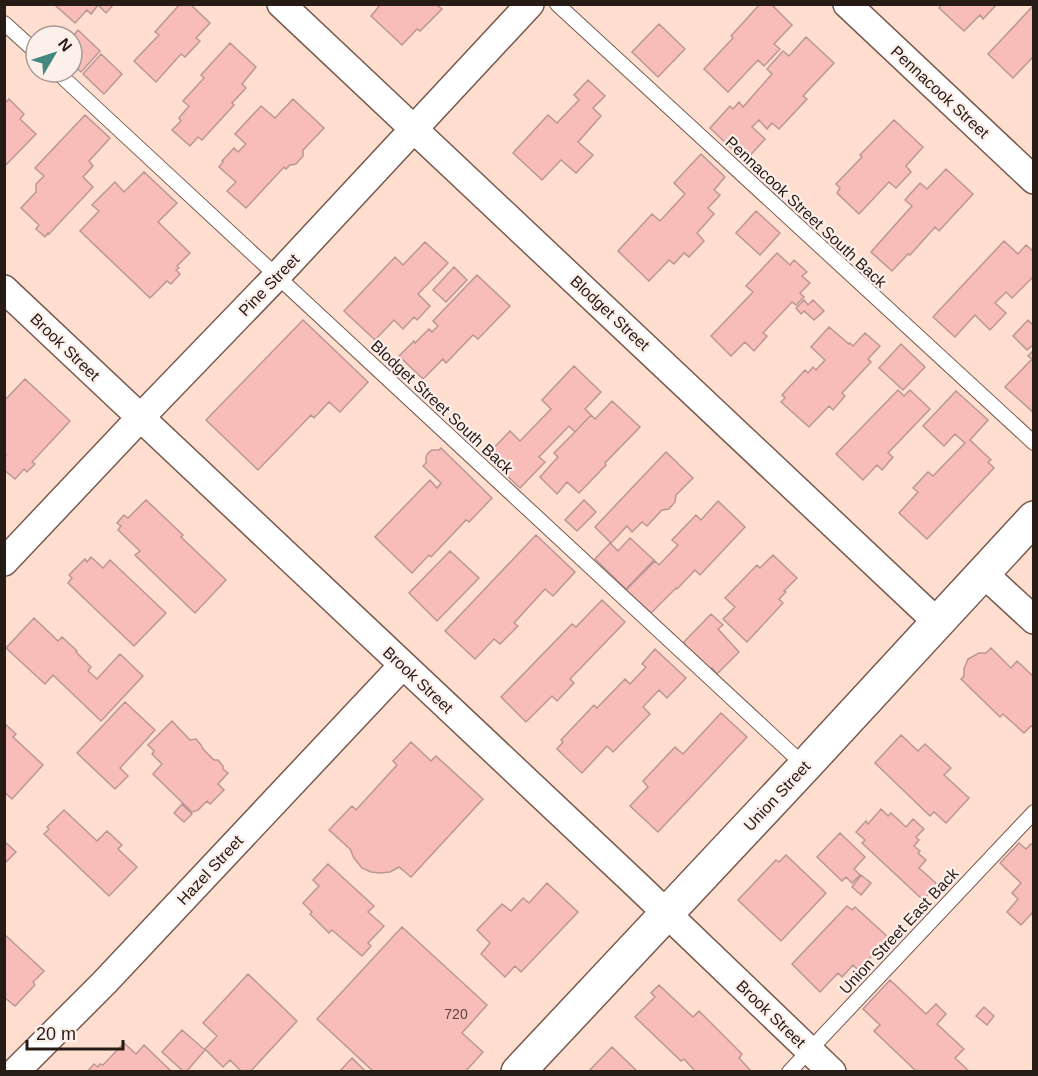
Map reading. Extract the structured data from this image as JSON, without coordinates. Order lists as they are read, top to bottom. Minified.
{"streets":{"street":["Pennacook Street","Pine Street","Blodget Street","Brook Street","Union Street","Hazel Street"],"lane":["Pennacook Street South Back","Blodget Street South Back","Union Street East Back"]},"crossings":[["Pine Street","Blodget Street"],["Pine Street","Brook Street"],["Pine Street","Blodget Street South Back"],["Blodget Street","Union Street"],["Brook Street","Union Street"],["Brook Street","Hazel Street"],["Brook Street","Union Street East Back"],["Blodget Street South Back","Union Street"]],"house_numbers":["720"],"scale_bar":"20 m","north":"top right"}
